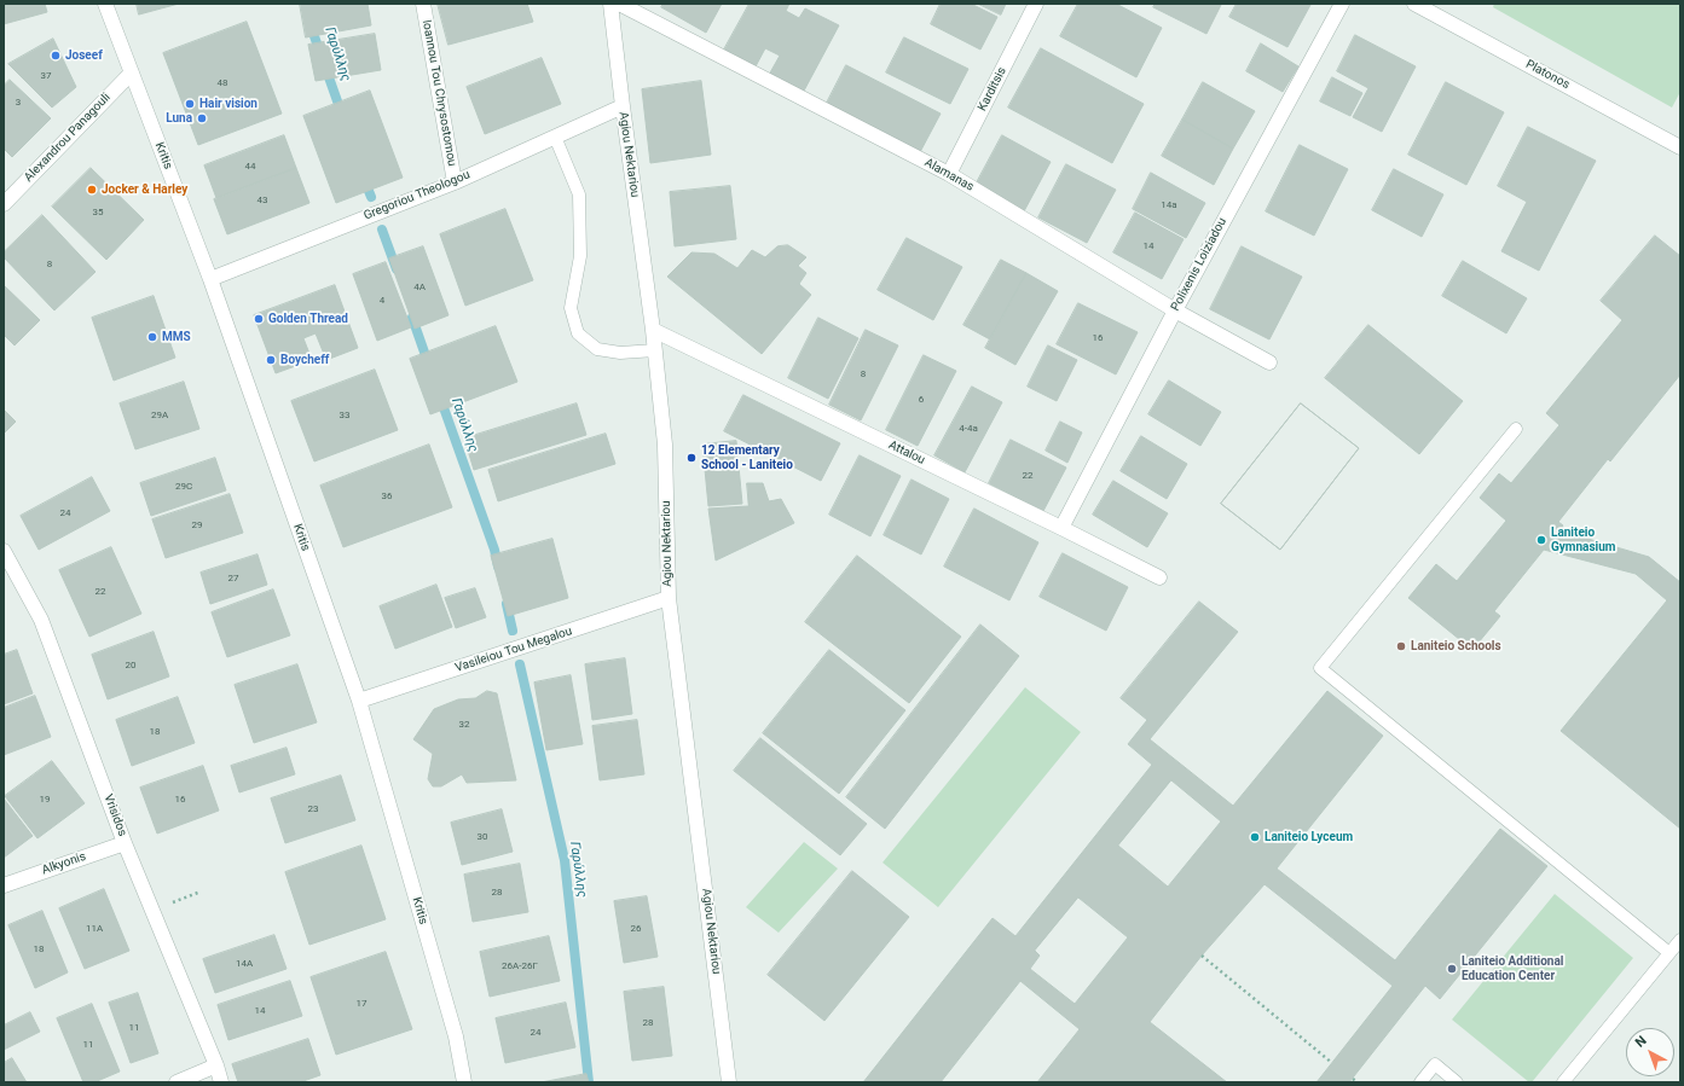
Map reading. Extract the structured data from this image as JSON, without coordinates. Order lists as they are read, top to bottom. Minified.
{"streets":{"street":["Platonos","Karditsis","Ioannou Tou Chrysostomou","Alexandrou Panagouli","Agiou Nektariou","Kritis","Alamanas","Gregoriou Theologou","Polixenis Loiziadou","Attalou","Vasileiou Tou Megalou","Vrisidos","Alkyonis"]},"crossings":[["Karditsis","Alamanas"],["Ioannou Tou Chrysostomou","Gregoriou Theologou"],["Alexandrou Panagouli","Kritis"],["Agiou Nektariou","Gregoriou Theologou"],["Agiou Nektariou","Attalou"],["Agiou Nektariou","Vasileiou Tou Megalou"],["Kritis","Gregoriou Theologou"],["Kritis","Vasileiou Tou Megalou"],["Alamanas","Polixenis Loiziadou"],["Polixenis Loiziadou","Attalou"],["Vrisidos","Alkyonis"]],"water":["Γαρύλλης"],"places":["Joseef","Hair vision","Luna","Jocker & Harley","Golden Thread","MMS","Boycheff","12 Elementary School - Laniteio","Laniteio Gymnasium","Laniteio Schools","Laniteio Lyceum","Laniteio Additional Education Center"],"house_numbers":["37","48","3","44","43","14a","35","14","8","4A","4","16","8","6","29A","33","4-4a","22","29C","36","24","29","27","22","20","32","18","19","16","23","30","28","11A","26","18","14A","26Α-26Γ","17","14","28","11","24","11"],"north":"top left"}
